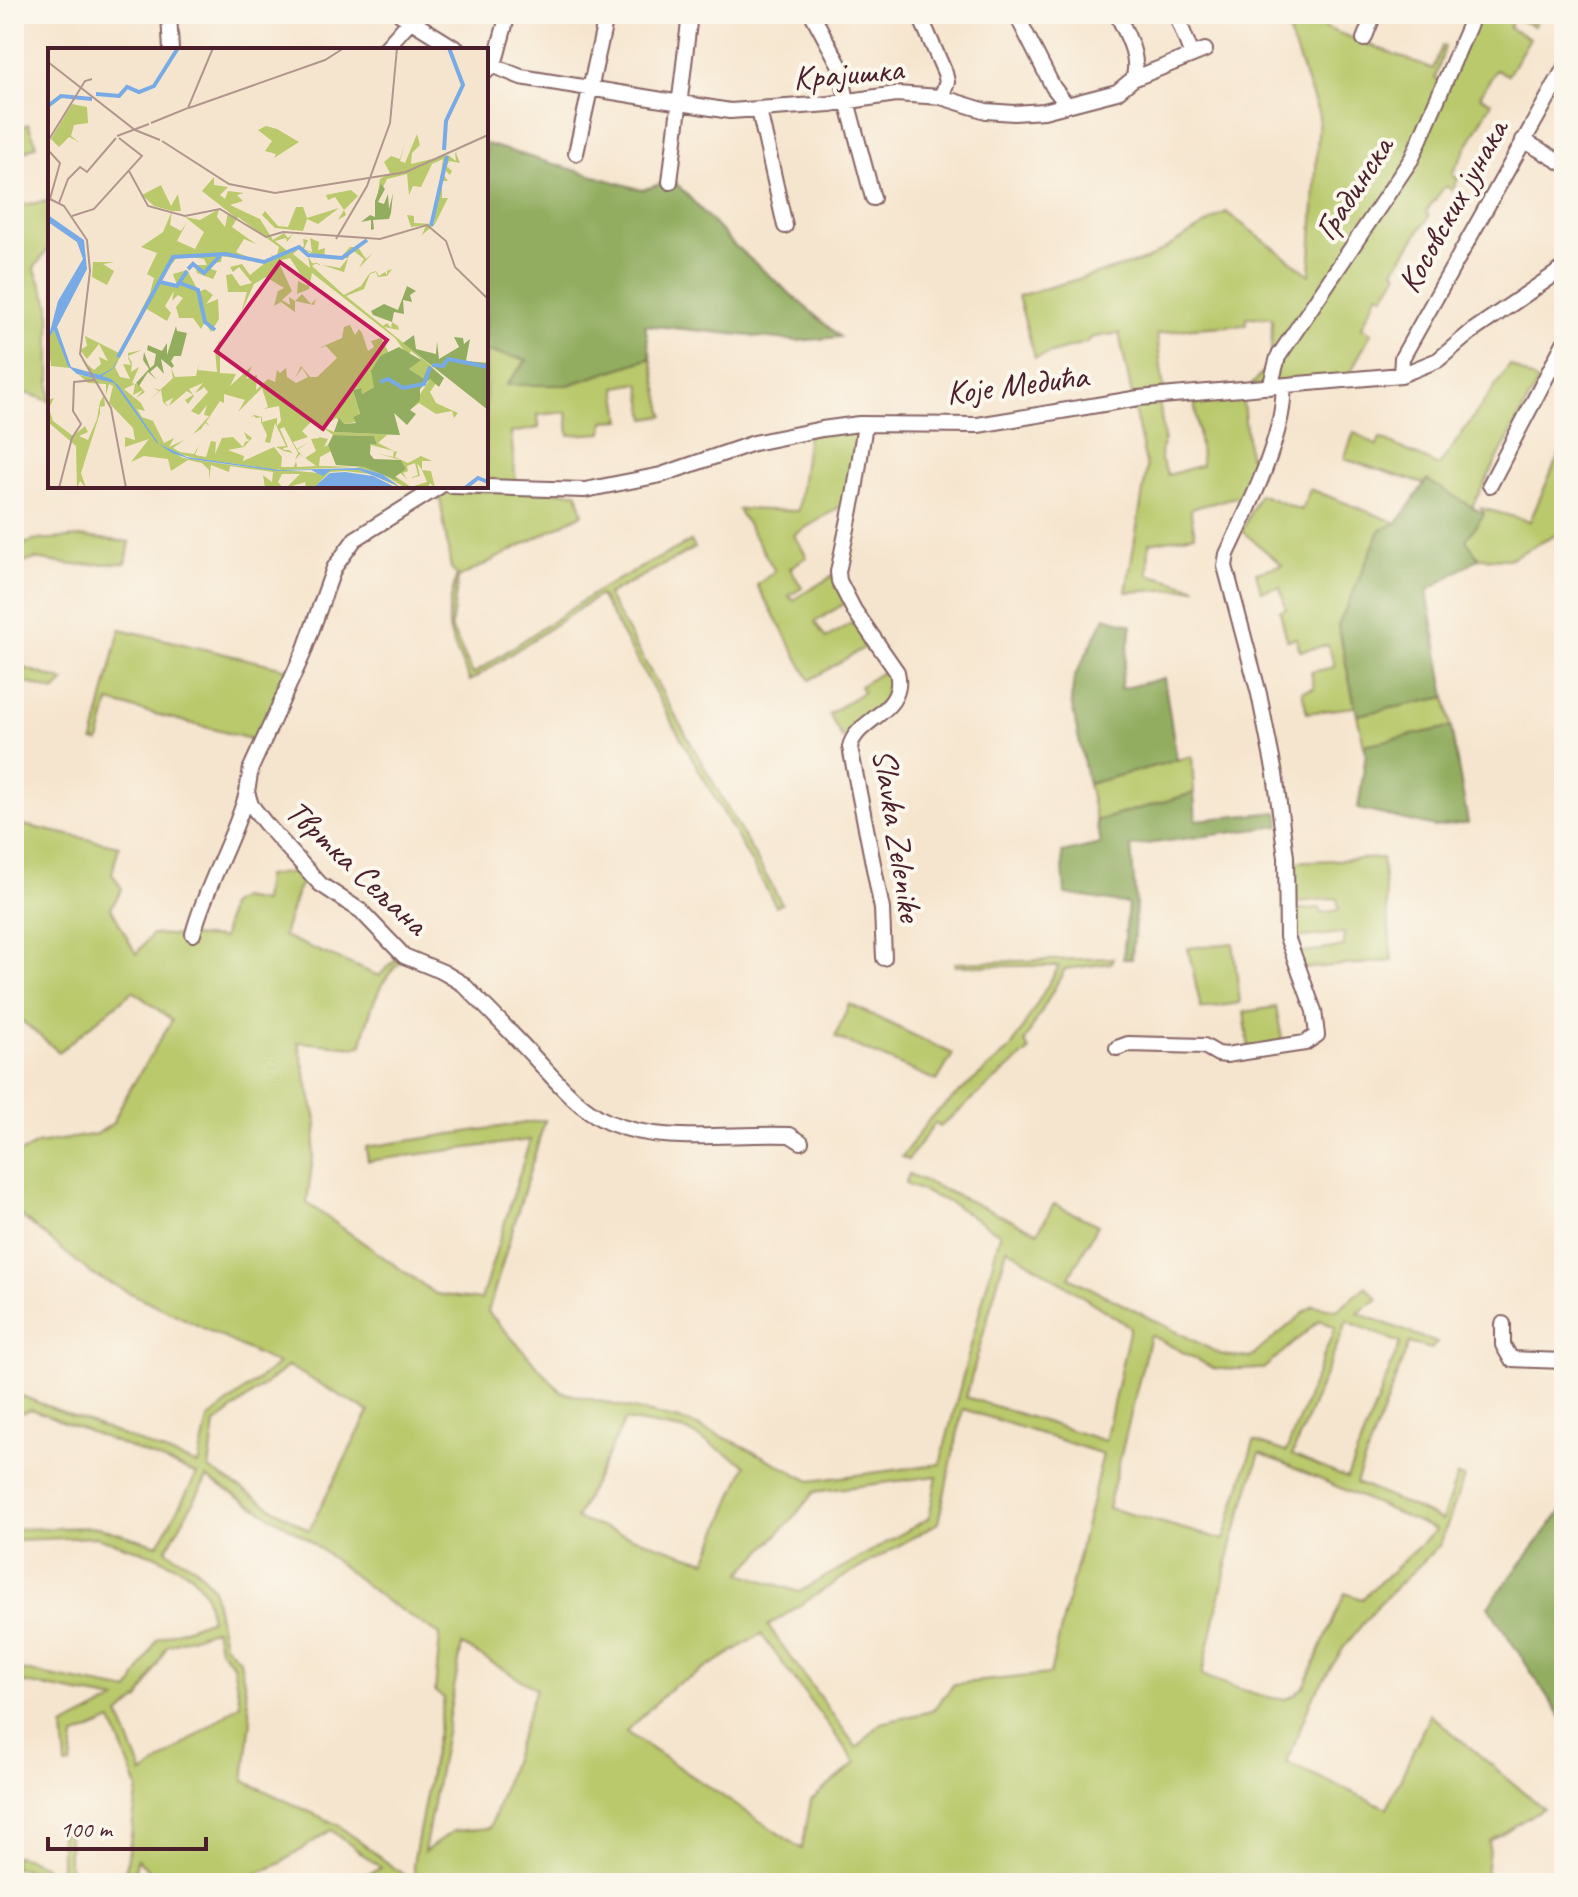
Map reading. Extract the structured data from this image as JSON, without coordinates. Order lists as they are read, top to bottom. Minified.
{"streets":{"street":["Крајишка","Градинска","Косовских јунака","Које Медића","Slavka Zelenike","Твртка Сељана"]},"crossings":[["Градинска","Које Медића"],["Косовских јунака","Које Медића"],["Које Медића","Slavka Zelenike"]],"scale_bar":"100 m"}
